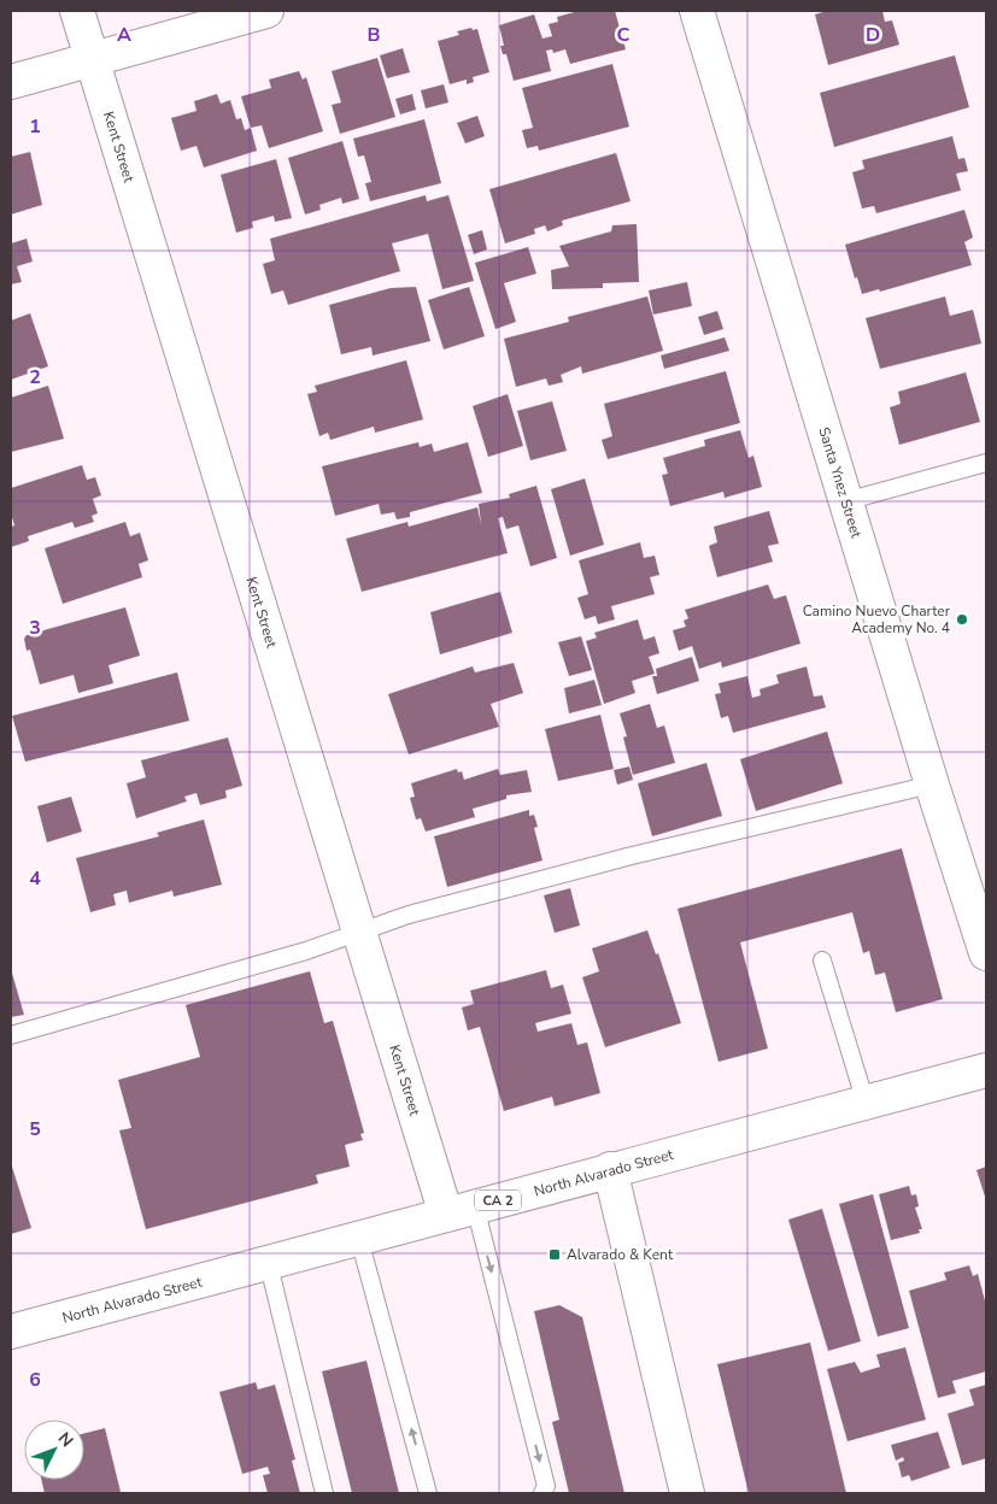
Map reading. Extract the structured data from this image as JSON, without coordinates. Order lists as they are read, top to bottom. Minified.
{"streets":{"street":["Kent Street","Santa Ynez Street","North Alvarado Street","CA 2"]},"crossings":[["Kent Street","North Alvarado Street"]],"places":{"other":["Camino Nuevo Charter Academy No. 4"],"transit":["Alvarado & Kent"]},"north":"top right","grid":{"columns":["A","B","C","D"],"rows":["1","2","3","4","5","6"]}}
